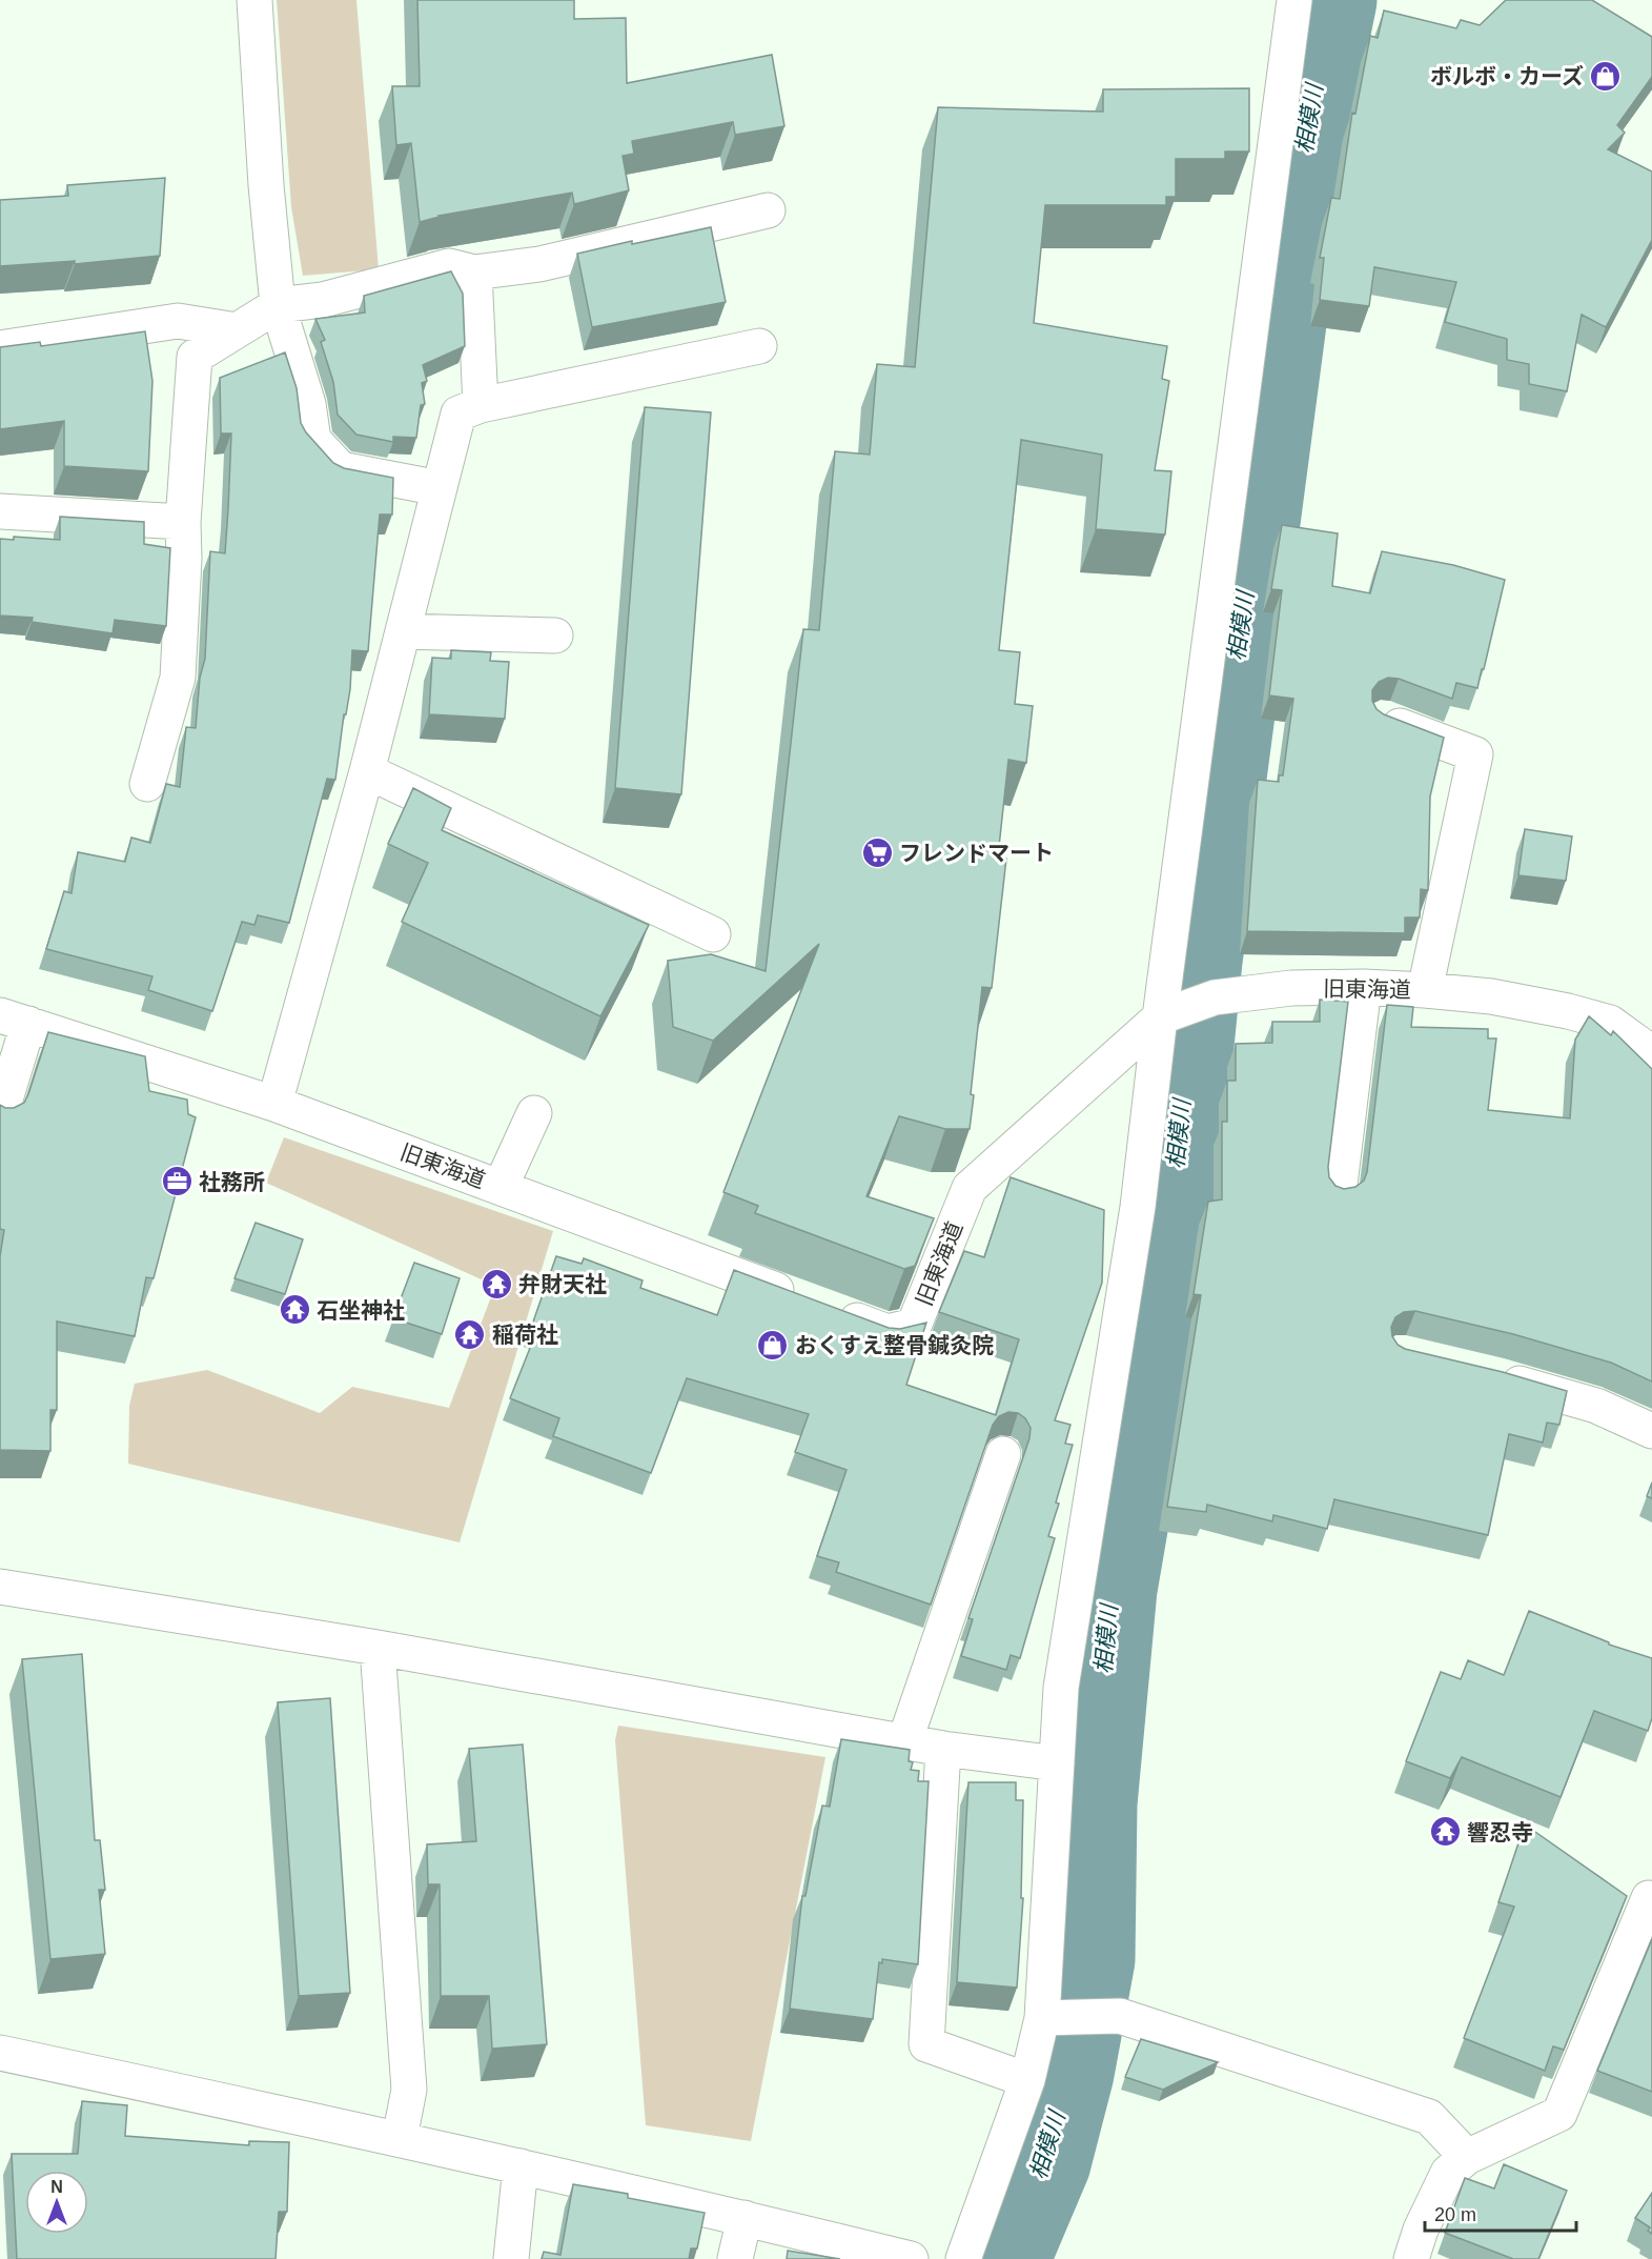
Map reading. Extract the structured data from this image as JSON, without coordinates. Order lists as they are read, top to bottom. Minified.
{"streets":{"street":["旧東海道"]},"water":["相模川"],"places":{"shop":["ボルボ・カーズ","おくすえ整骨鍼灸院"],"supermarket":["フレンドマート"],"office":["社務所"],"temple":["弁財天社","石坐神社","稲荷社","響忍寺"]},"scale_bar":"20 m","north":"top"}
